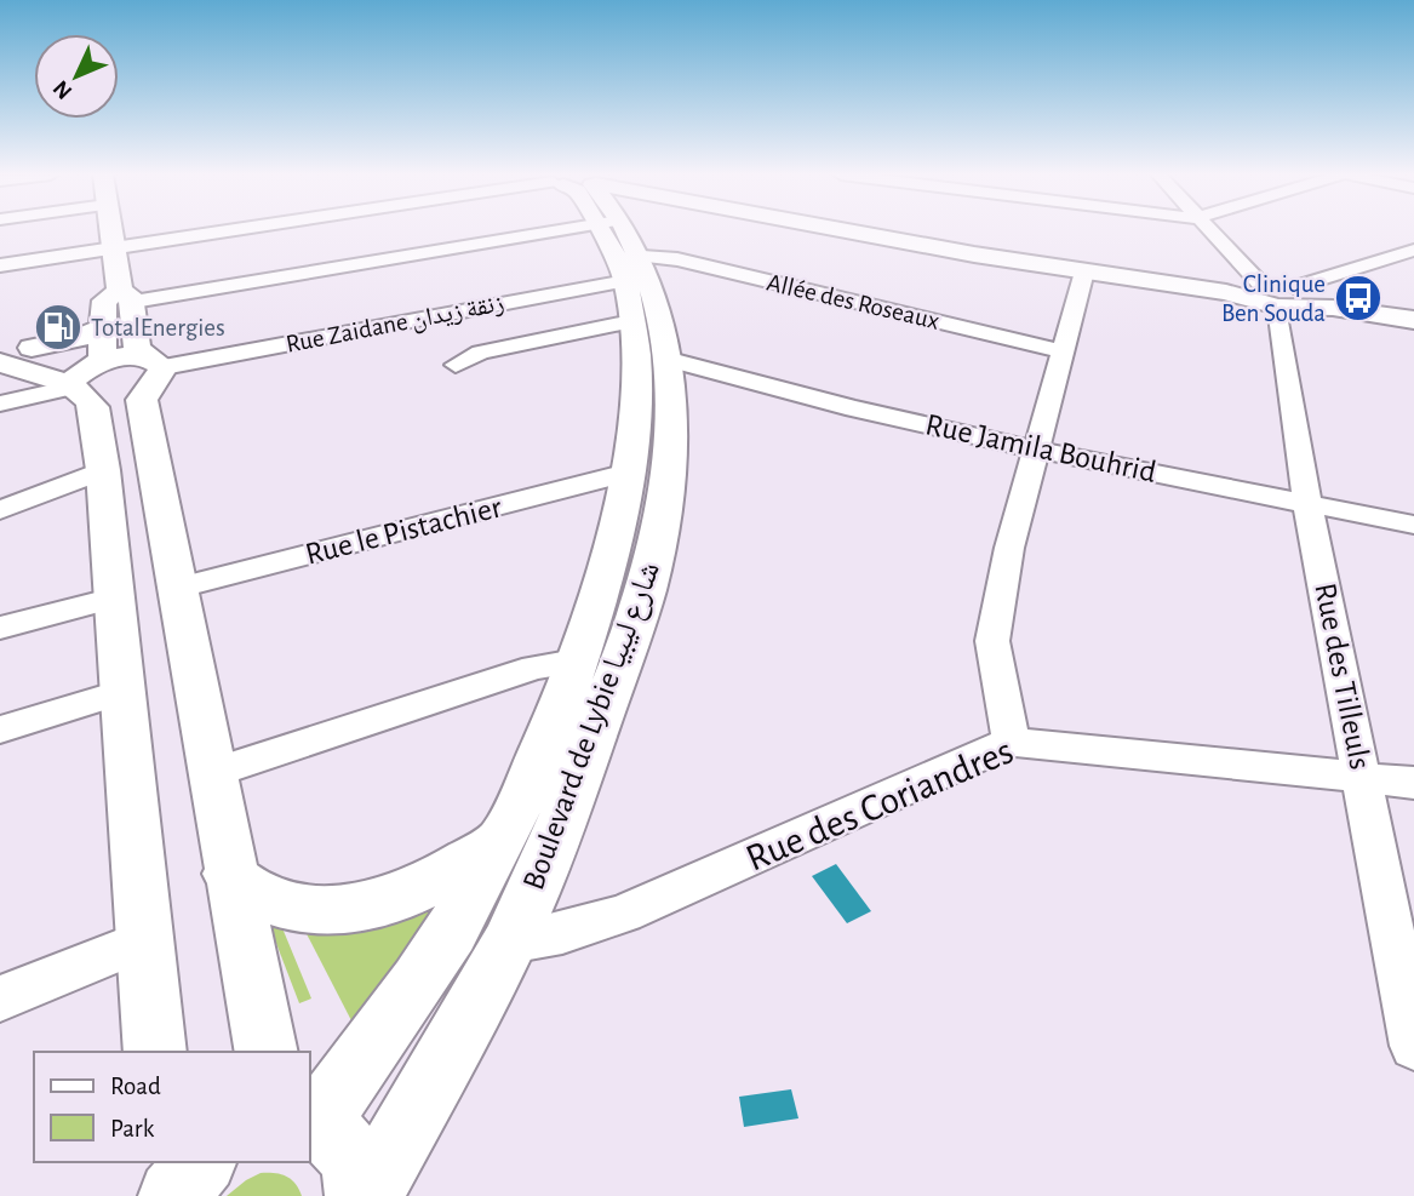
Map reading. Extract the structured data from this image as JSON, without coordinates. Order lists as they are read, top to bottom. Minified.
{"streets":{"main road":["Boulevard de Lybie شارع ليبيا"],"street":["Allée des Roseaux","Rue Zaidane زنقة زيدان","Rue Jamila Bouhrid","Rue le Pistachier","Rue des Tilleuls","Rue des Coriandres"]},"crossings":[["Allée des Roseaux","Rue Zaidane زنقة زيدان"],["Allée des Roseaux","Boulevard de Lybie شارع ليبيا"],["Rue Zaidane زنقة زيدان","Boulevard de Lybie شارع ليبيا"],["Rue Jamila Bouhrid","Rue des Tilleuls"],["Rue Jamila Bouhrid","Boulevard de Lybie شارع ليبيا"],["Rue le Pistachier","Boulevard de Lybie شارع ليبيا"],["Rue des Tilleuls","Rue des Coriandres"],["Boulevard de Lybie شارع ليبيا","Rue des Coriandres"]],"places":{"bus stop":["Clinique Ben Souda"],"fuel station":["TotalEnergies"]},"legend":["Road","Park"],"north":"bottom left"}
